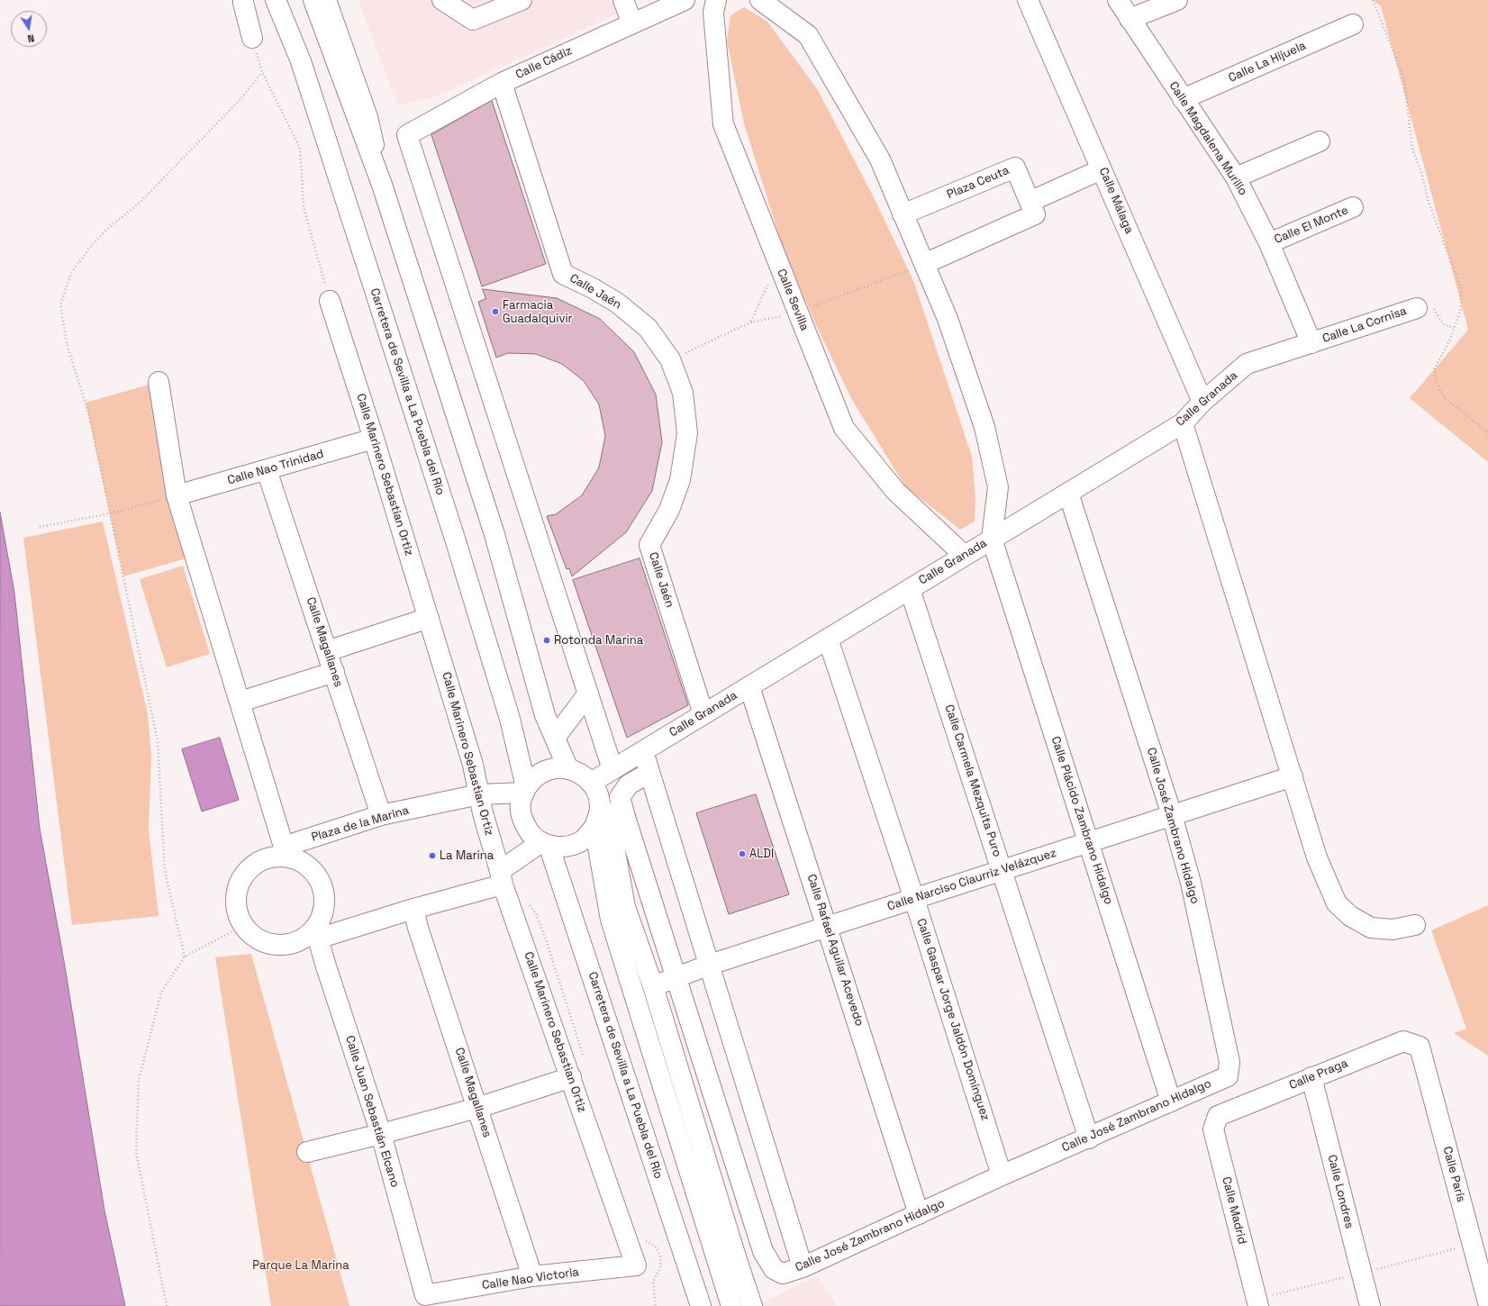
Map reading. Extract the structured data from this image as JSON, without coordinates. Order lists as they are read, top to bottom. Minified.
{"streets":{"street":["Calle La Hijuela","Calle Cádiz","Calle Magdalena Murillo","Plaza Ceuta","Calle Málaga","Calle El Monte","Calle Jaén","Calle Sevilla","Calle La Cornisa","Carretera de Sevilla a La Puebla del Río","Calle Granada","Calle Nao Trinidad","Calle Marinero Sebastian Ortiz","Calle Magallanes","Calle Carmela Mezquita Puro","Calle Plácido Zambrano Hidalgo","Plaza de la Marina","Calle José Zambrano Hidalgo","Calle Narciso Ciaurriz Velázquez","Calle Rafael Aguilar Acevedo","Calle Gaspar Jorge Jaldón Domínguez","Calle Praga","Calle Juan Sebastián Elcano","Calle París","Calle Londres","Calle Madrid","Calle Nao Victoria"]},"crossings":[["Calle La Hijuela","Calle Magdalena Murillo"],["Calle Cádiz","Calle Jaén"],["Calle Magdalena Murillo","Calle El Monte"],["Calle Magdalena Murillo","Calle La Cornisa"],["Calle Magdalena Murillo","Calle Granada"],["Calle Málaga","Calle Granada"],["Calle Jaén","Calle Granada"],["Calle Sevilla","Calle Granada"],["Calle La Cornisa","Calle Granada"],["Carretera de Sevilla a La Puebla del Río","Calle Granada"],["Carretera de Sevilla a La Puebla del Río","Plaza de la Marina"],["Calle Granada","Calle Carmela Mezquita Puro"],["Calle Granada","Calle Plácido Zambrano Hidalgo"],["Calle Granada","Plaza de la Marina"],["Calle Granada","Calle José Zambrano Hidalgo"],["Calle Granada","Calle Rafael Aguilar Acevedo"],["Calle Granada","Calle Gaspar Jorge Jaldón Domínguez"],["Calle Nao Trinidad","Calle Marinero Sebastian Ortiz"],["Calle Nao Trinidad","Calle Magallanes"],["Calle Marinero Sebastian Ortiz","Plaza de la Marina"],["Calle Marinero Sebastian Ortiz","Calle Nao Victoria"],["Calle Magallanes","Plaza de la Marina"],["Calle Magallanes","Calle Nao Victoria"],["Calle Carmela Mezquita Puro","Calle José Zambrano Hidalgo"],["Calle Carmela Mezquita Puro","Calle Narciso Ciaurriz Velázquez"],["Calle Plácido Zambrano Hidalgo","Calle José Zambrano Hidalgo"],["Calle Plácido Zambrano Hidalgo","Calle Narciso Ciaurriz Velázquez"],["Plaza de la Marina","Calle Juan Sebastián Elcano"],["Calle José Zambrano Hidalgo","Calle Narciso Ciaurriz Velázquez"],["Calle José Zambrano Hidalgo","Calle Rafael Aguilar Acevedo"],["Calle José Zambrano Hidalgo","Calle Gaspar Jorge Jaldón Domínguez"],["Calle Narciso Ciaurriz Velázquez","Calle Rafael Aguilar Acevedo"],["Calle Narciso Ciaurriz Velázquez","Calle Gaspar Jorge Jaldón Domínguez"],["Calle Praga","Calle París"],["Calle Praga","Calle Londres"],["Calle Praga","Calle Madrid"],["Calle Juan Sebastián Elcano","Calle Nao Victoria"]],"parks":["Parque La Marina"],"places":["Farmacia Guadalquivir","Rotonda Marina","ALDI","La Marina"],"north":"bottom"}
